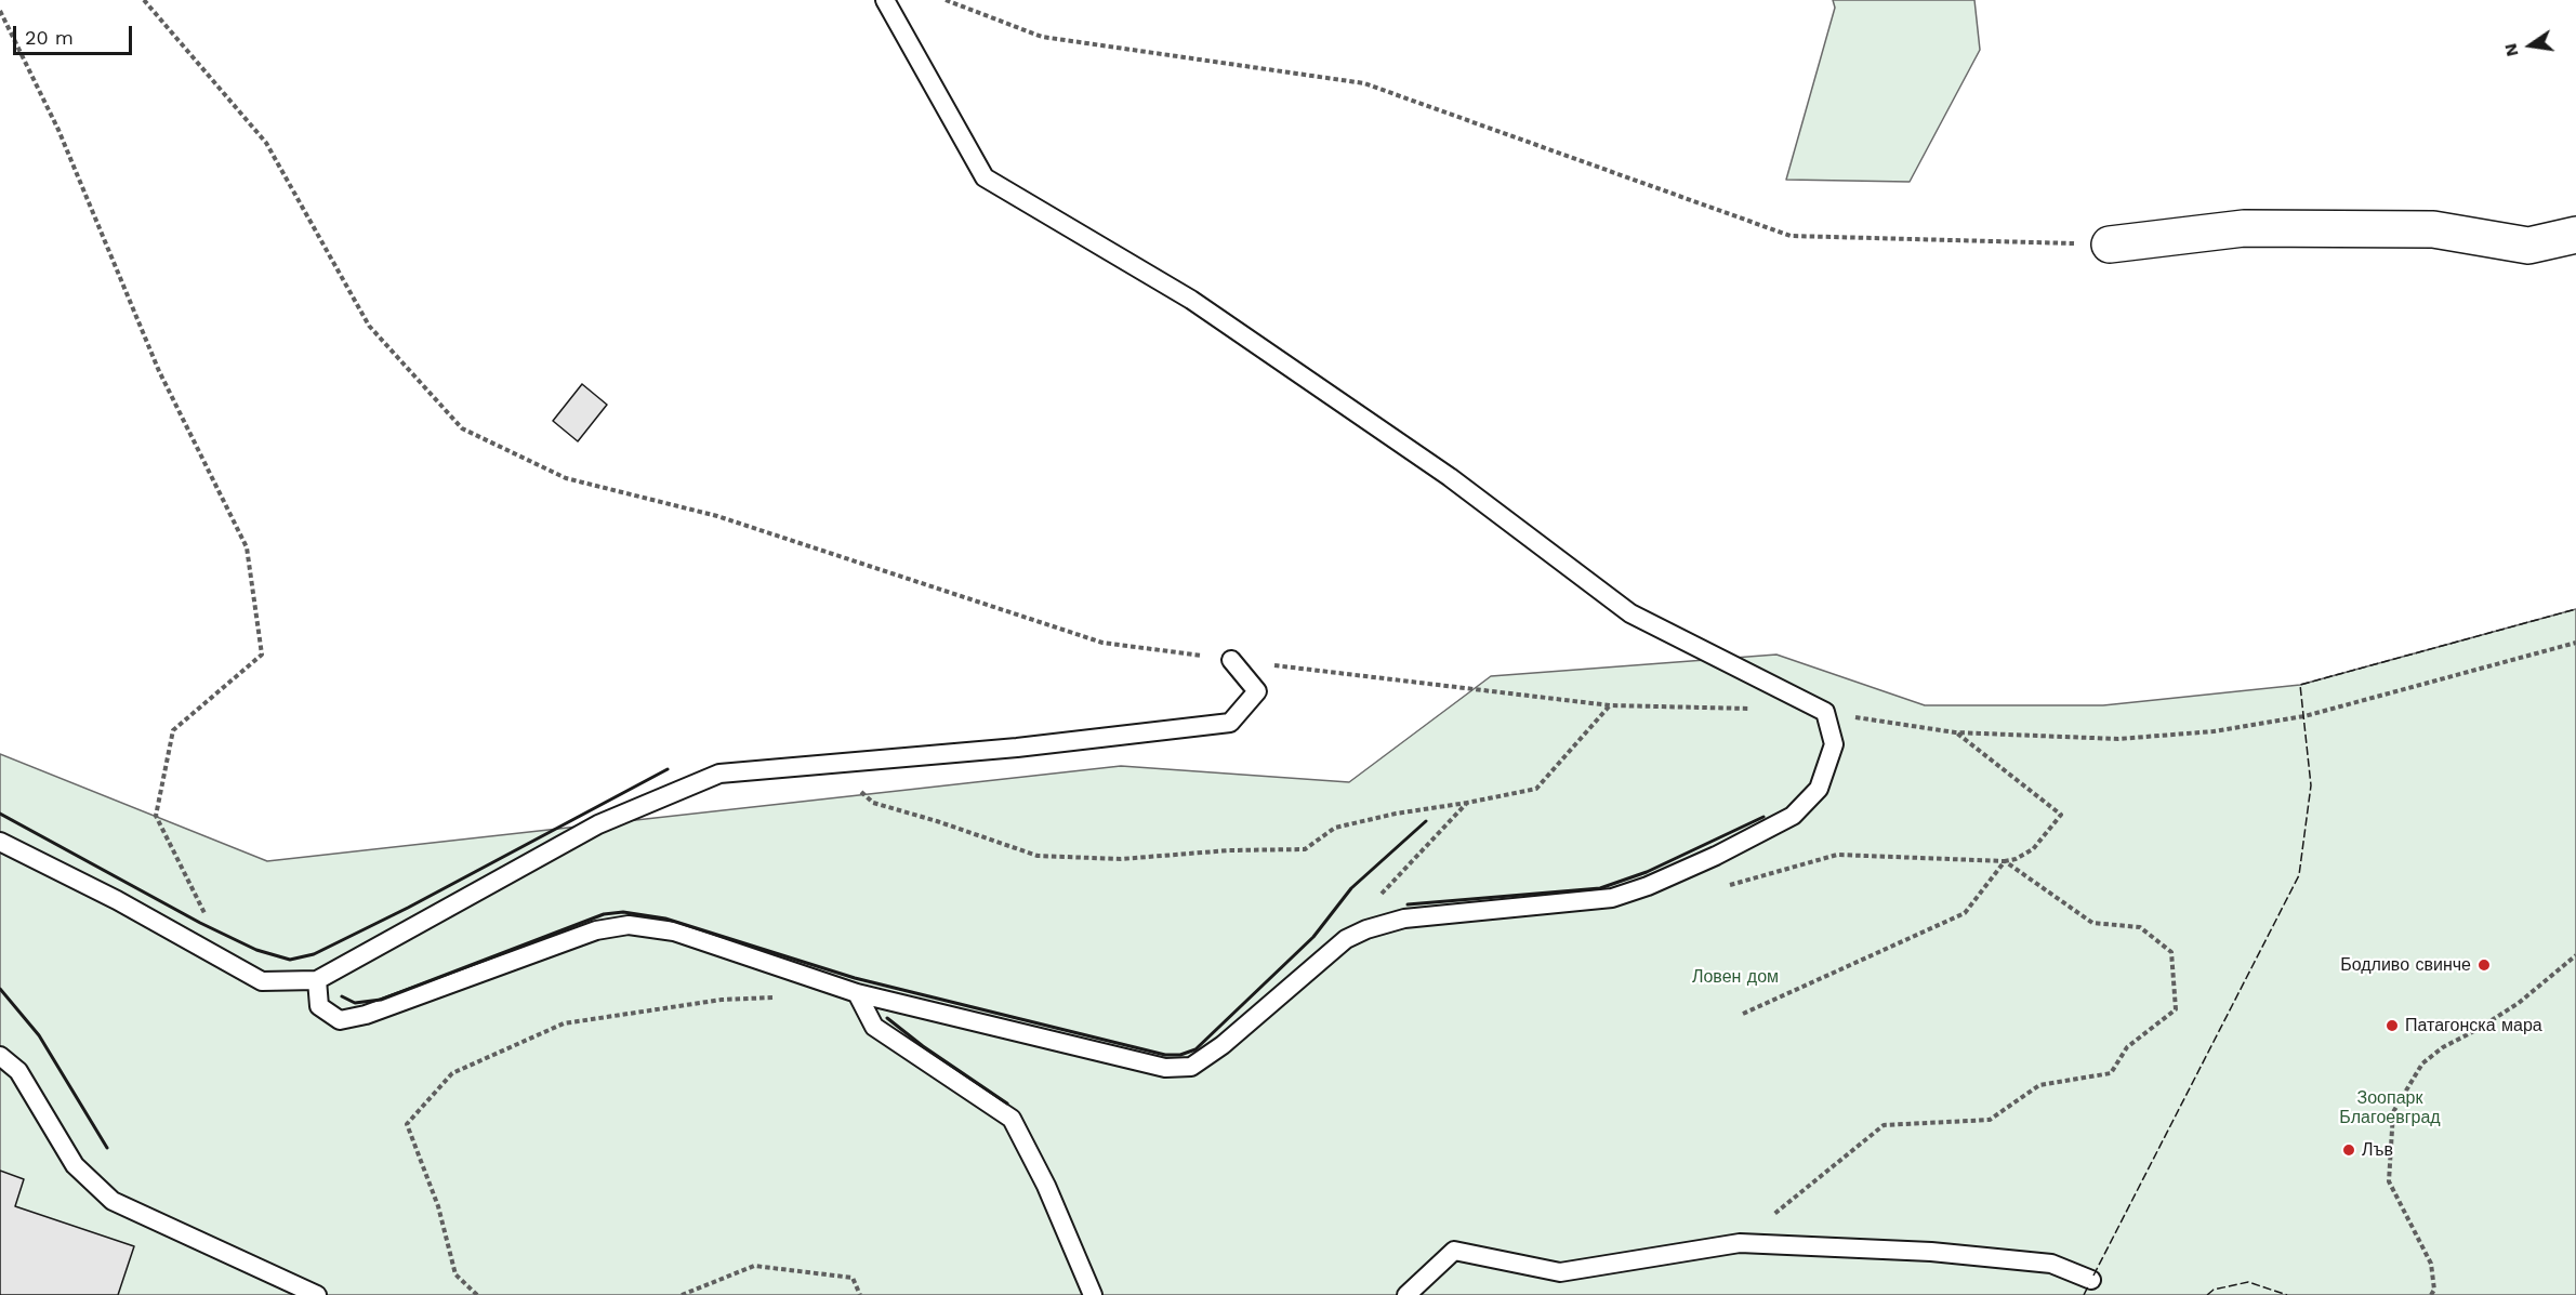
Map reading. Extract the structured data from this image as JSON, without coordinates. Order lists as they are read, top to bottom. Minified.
{"parks":["Ловен дом","Зоопарк Благоевград"],"places":["Бодливо свинче","Патагонска мара","Лъв"],"scale_bar":"20 m","north":"left"}
